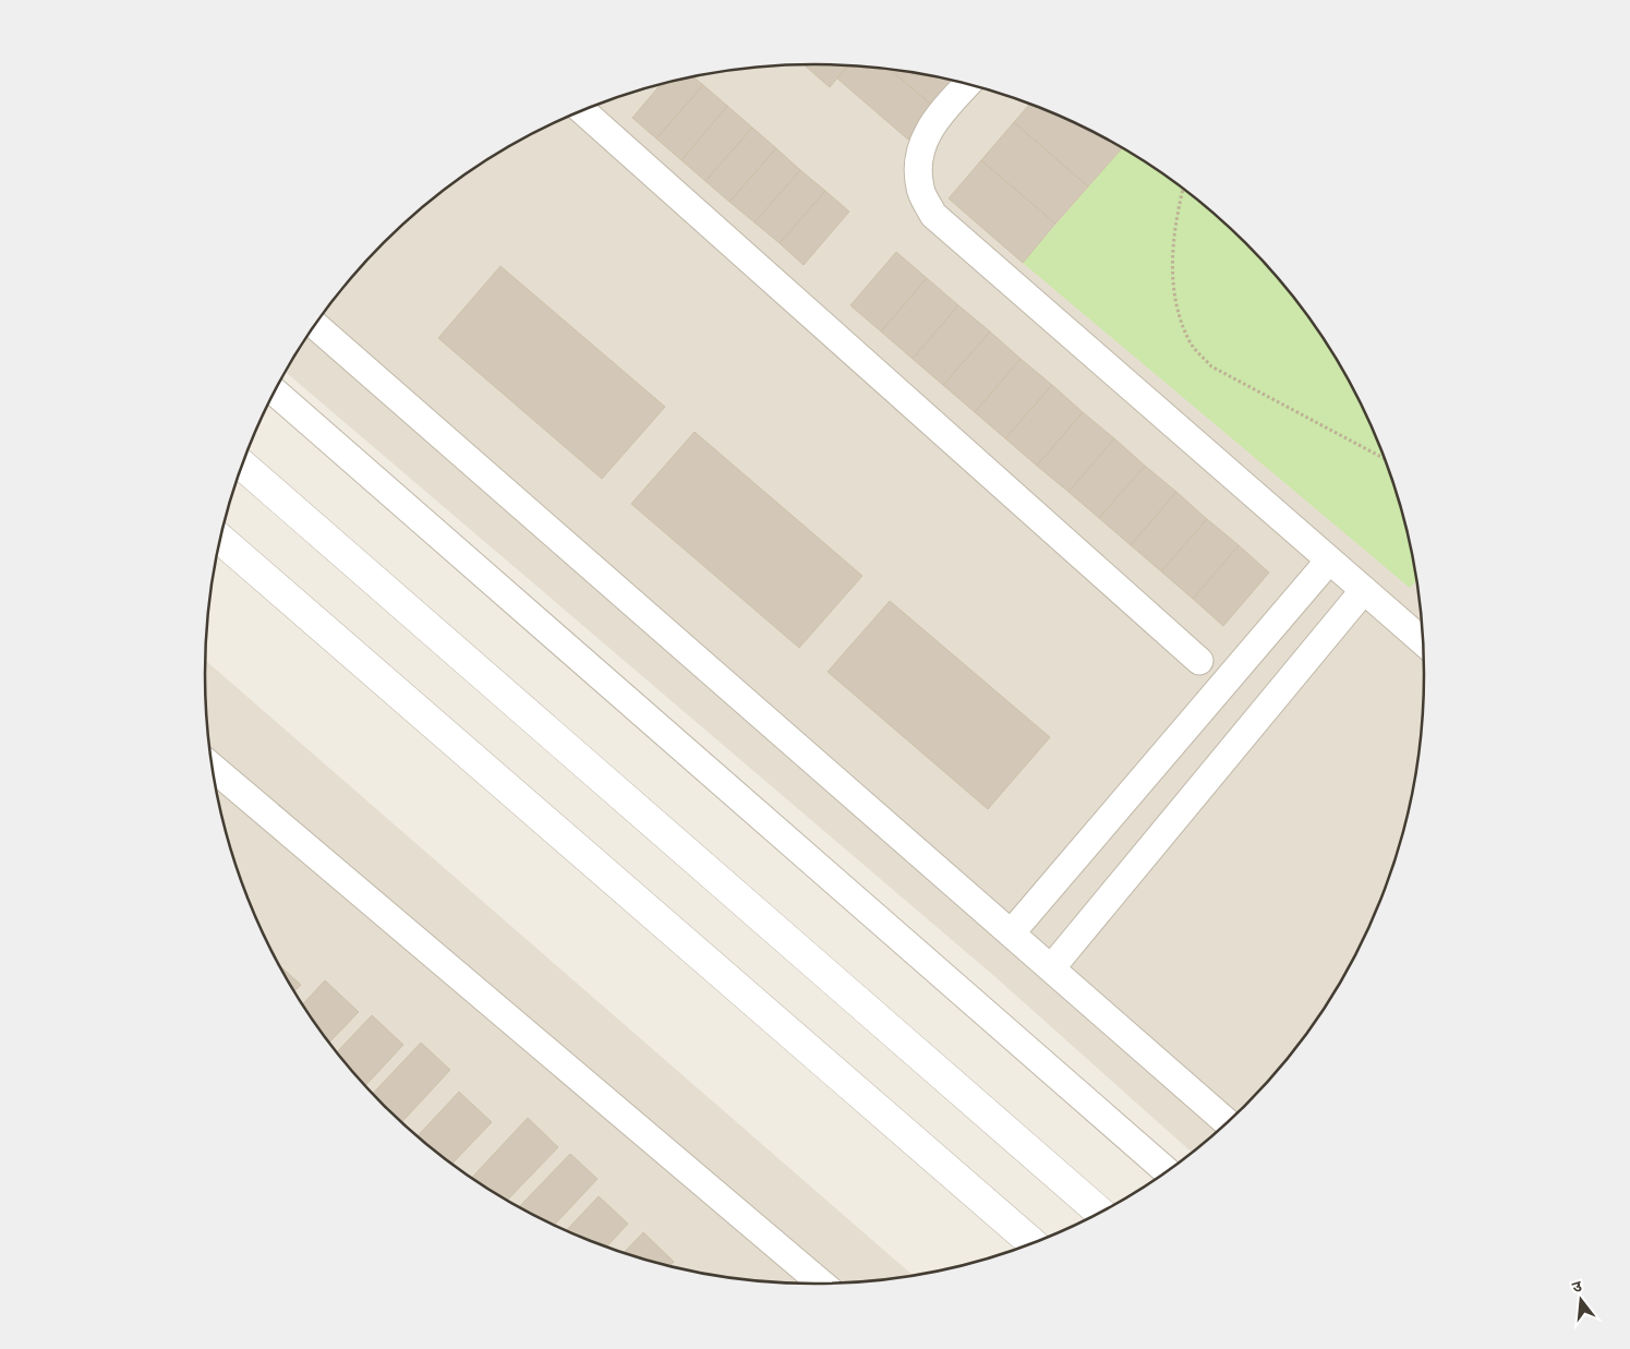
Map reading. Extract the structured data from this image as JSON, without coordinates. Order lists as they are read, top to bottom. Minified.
{"north":"top"}
